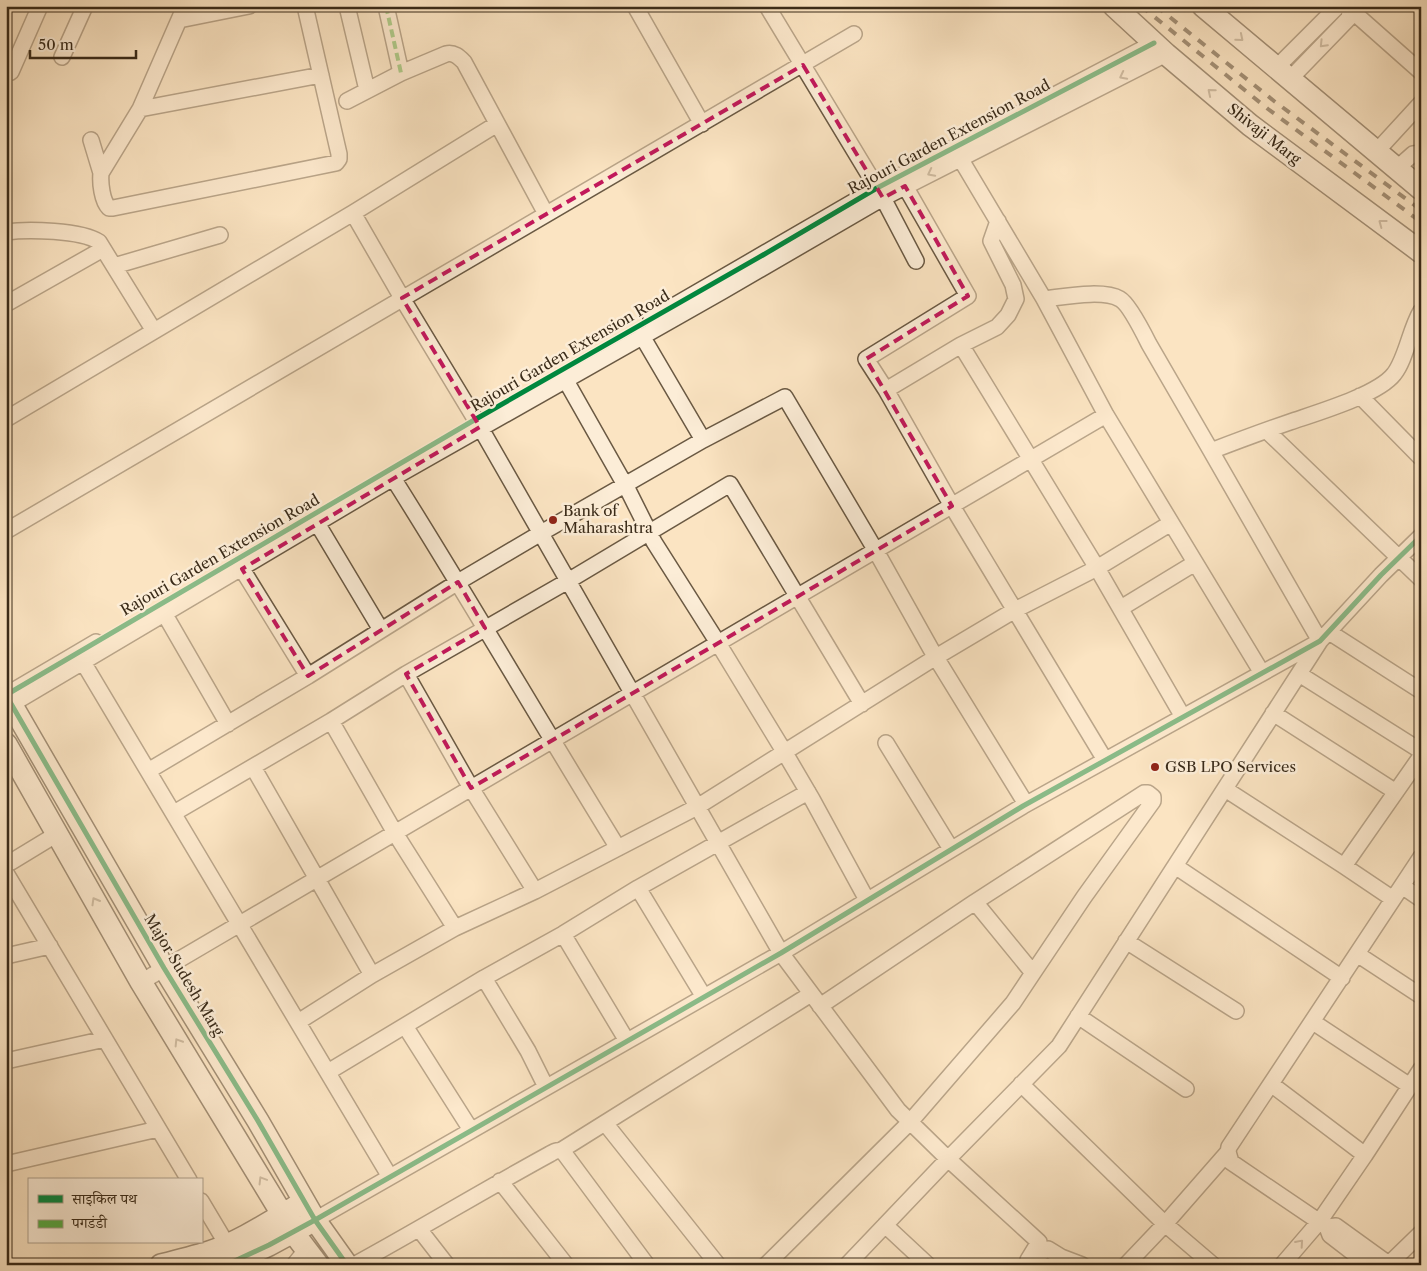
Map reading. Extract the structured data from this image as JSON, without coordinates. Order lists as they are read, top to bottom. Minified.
{"streets":{"street":["Shivaji Marg","Rajouri Garden Extension Road","Major Sudesh Marg"]},"crossings":[["Shivaji Marg","Rajouri Garden Extension Road"],["Rajouri Garden Extension Road","Major Sudesh Marg"]],"places":["Bank of Maharashtra","GSB LPO Services"],"legend":["साइकिल पथ","पगडंडी"],"scale_bar":"50 m"}
